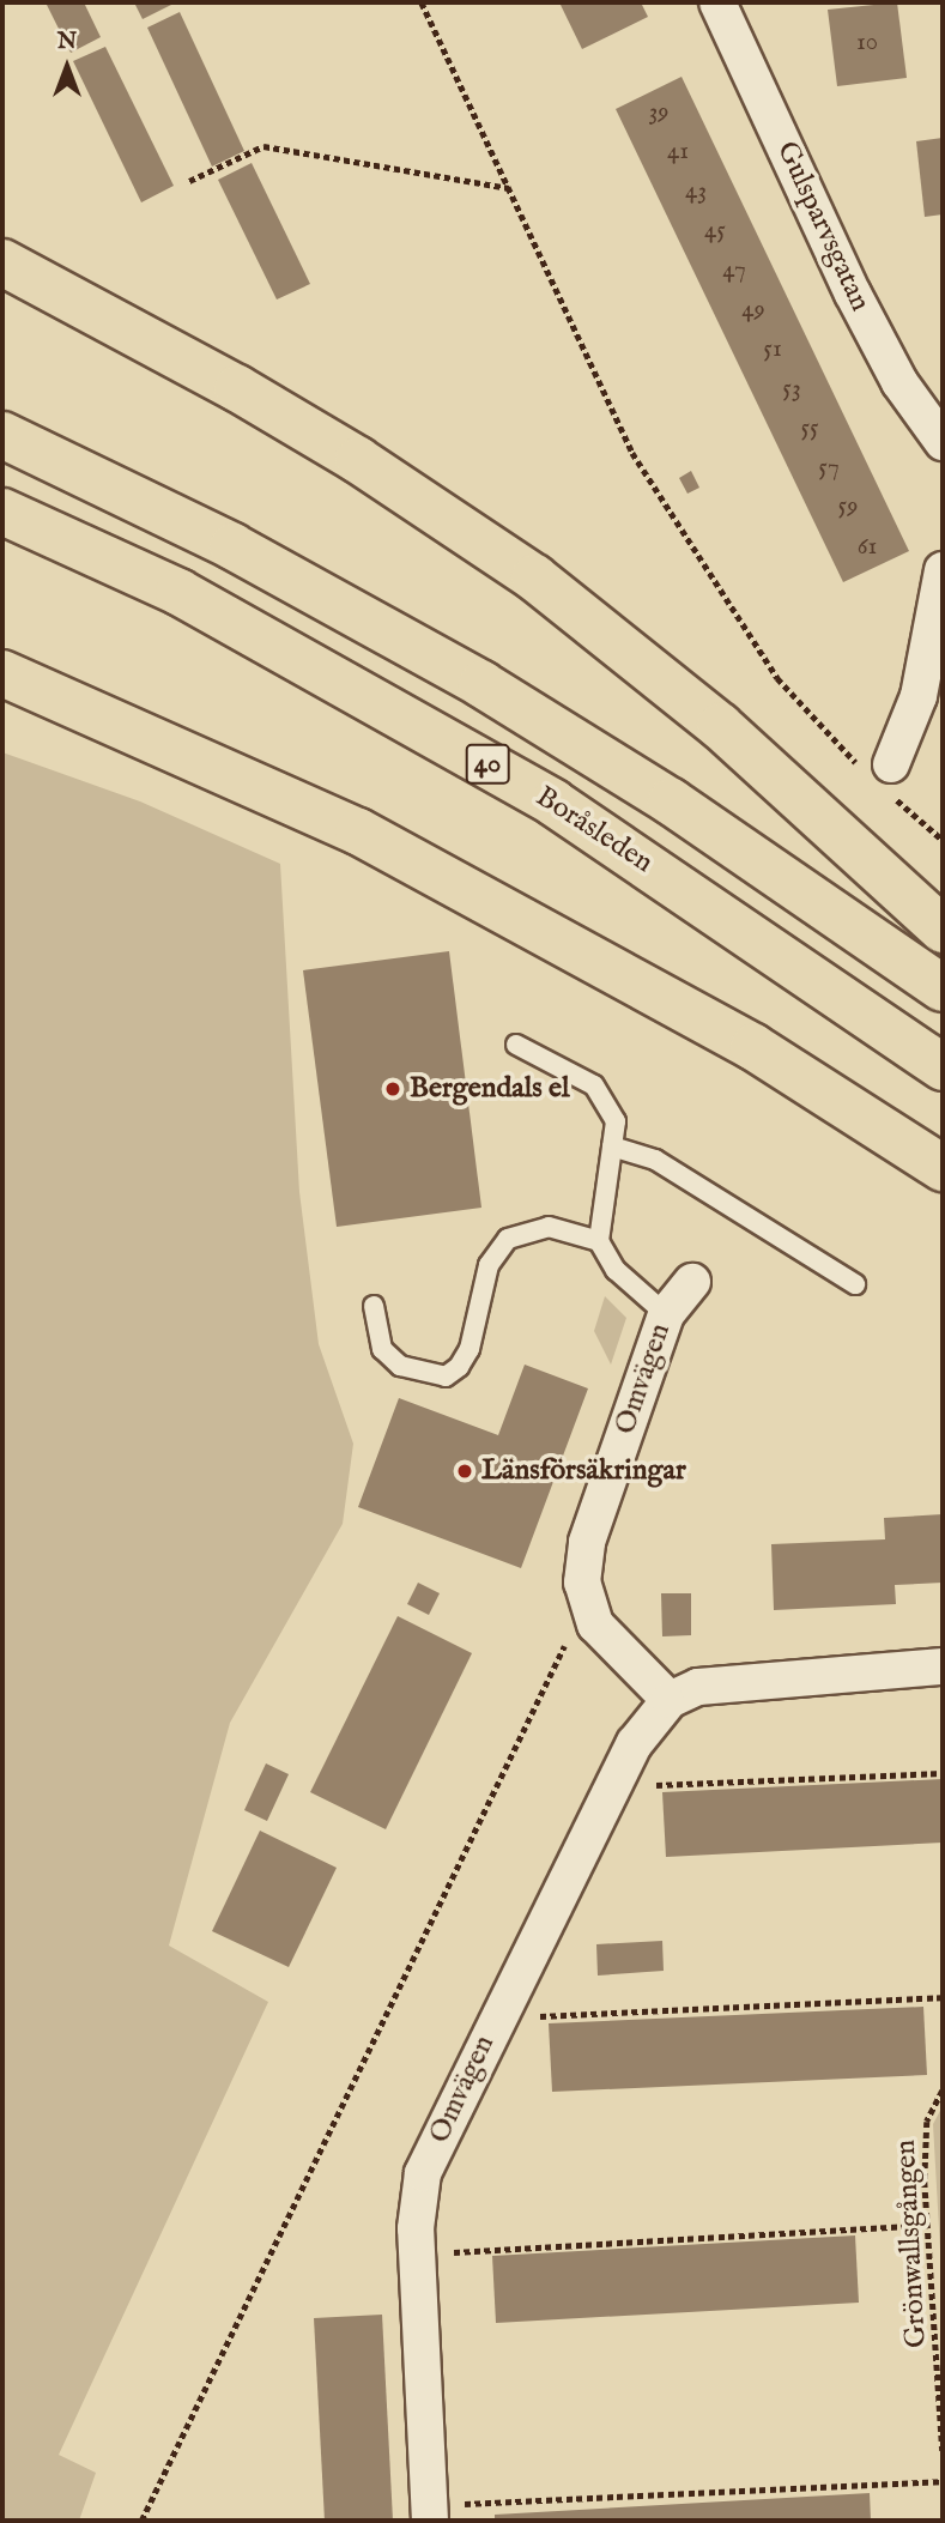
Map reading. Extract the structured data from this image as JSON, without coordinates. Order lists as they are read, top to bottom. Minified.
{"streets":{"highway":["40","Boråsleden"],"street":["Gulsparvsgatan","Omvägen"],"path":["Grönwallsgången"]},"places":["Bergendals el","Länsförsäkringar"],"house_numbers":["10","39","41","43","45","47","49","51","53","55","57","59","61"],"north":"top"}
